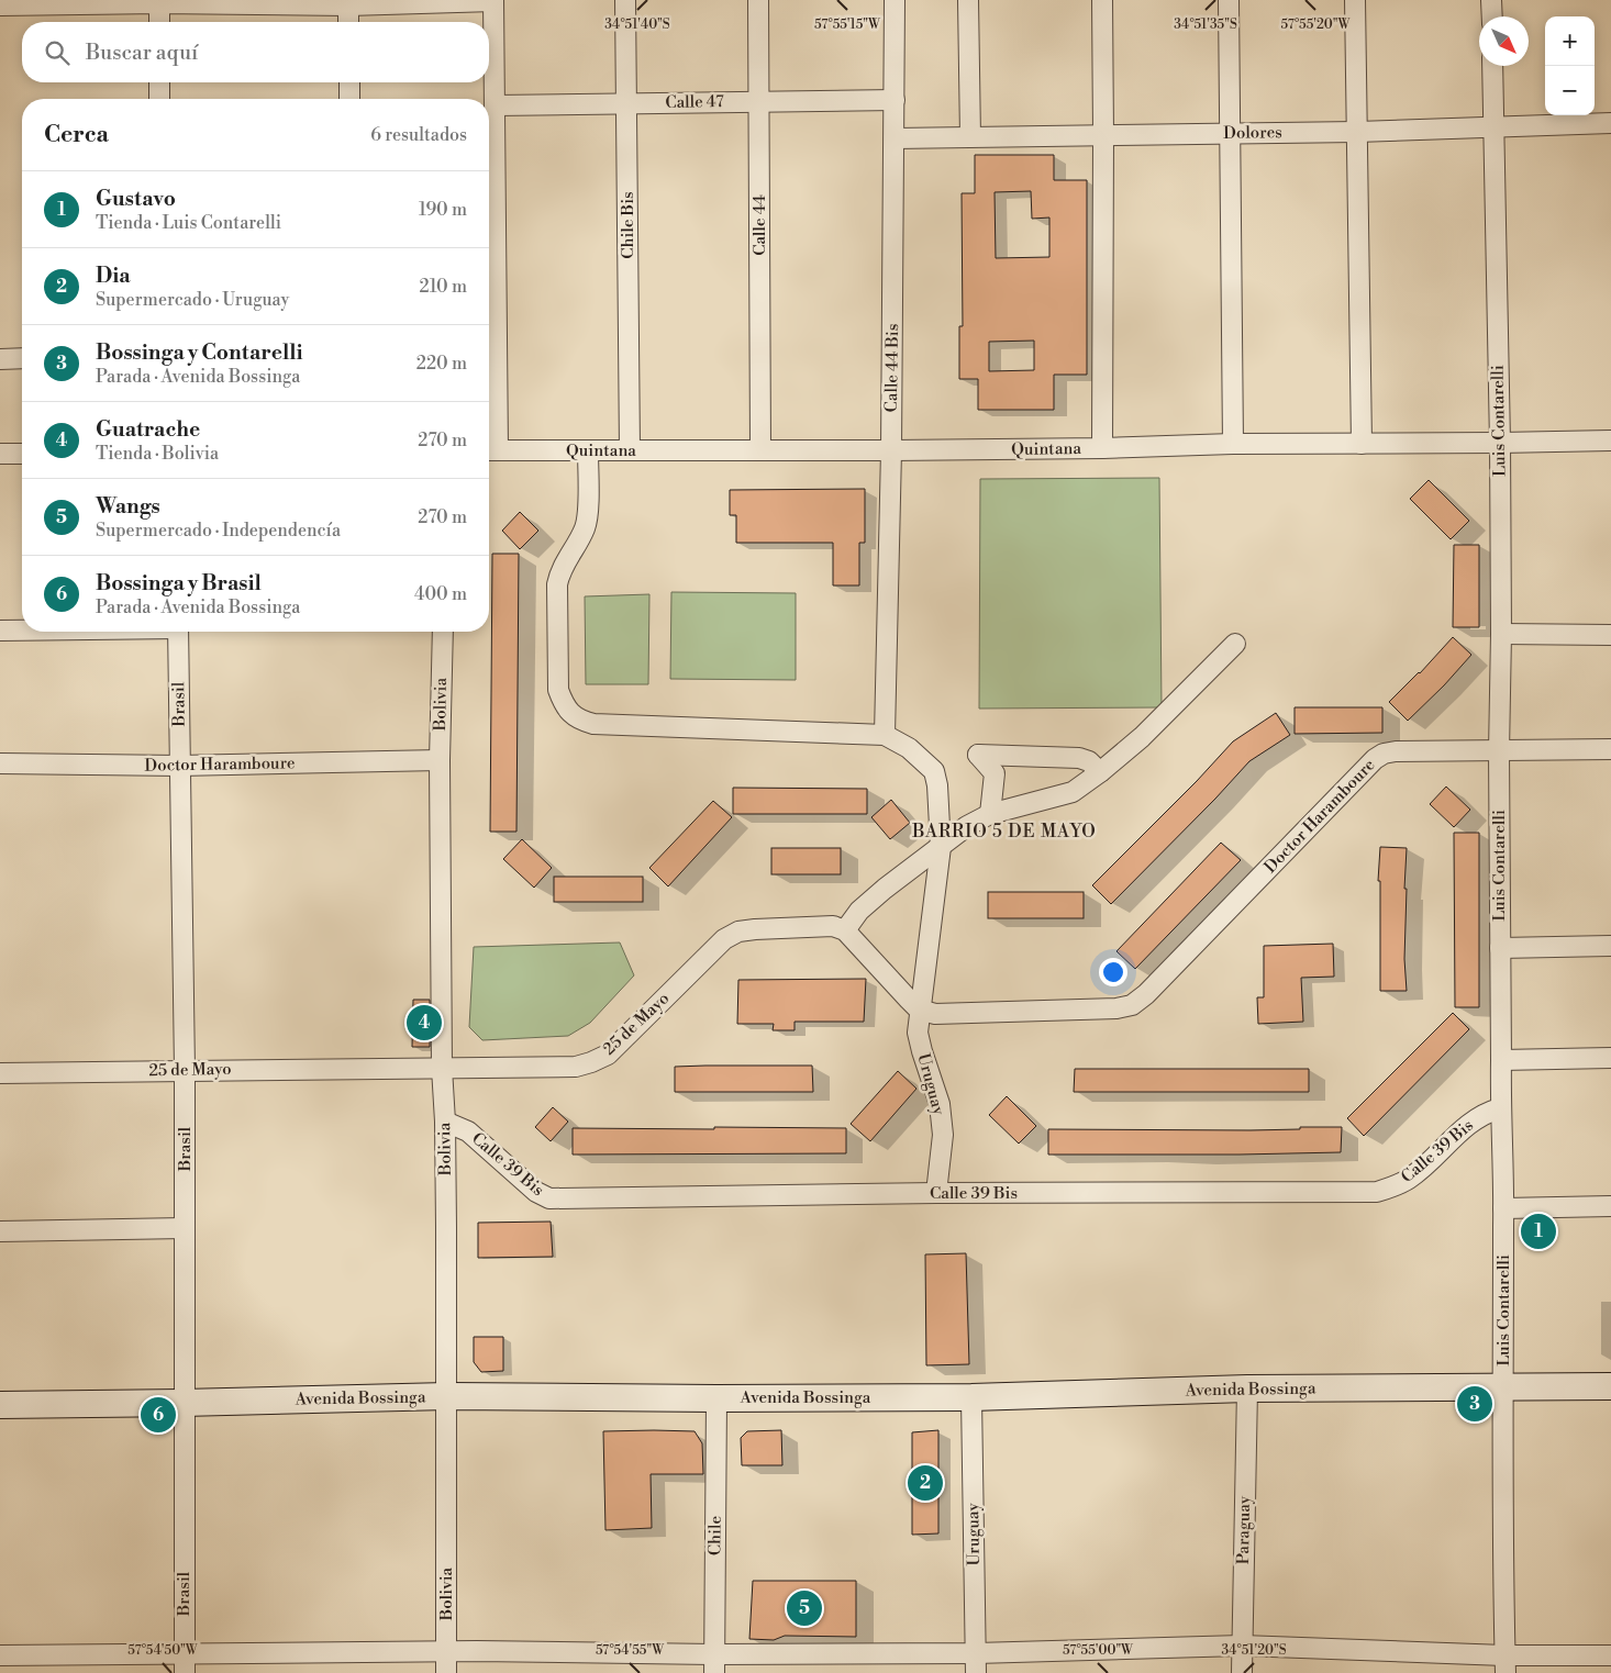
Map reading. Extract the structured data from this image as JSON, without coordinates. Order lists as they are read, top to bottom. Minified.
{"streets":{"main road":["Avenida Bossinga"],"street":["Calle 47","Dolores","Chile Bis","Calle 44","Calle 44 Bis","Luis Contarelli","Quintana","Brasil","Bolivia","Doctor Haramboure","25 de Mayo","Uruguay","Calle 39 Bis","Paraguay","Chile"]},"crossings":[["Calle 47","Chile Bis"],["Calle 47","Calle 44"],["Calle 47","Calle 44 Bis"],["Dolores","Calle 44 Bis"],["Dolores","Luis Contarelli"],["Chile Bis","Quintana"],["Calle 44","Quintana"],["Calle 44 Bis","Quintana"],["Calle 44 Bis","Uruguay"],["Luis Contarelli","Quintana"],["Luis Contarelli","Doctor Haramboure"],["Luis Contarelli","Calle 39 Bis"],["Luis Contarelli","Avenida Bossinga"],["Brasil","Doctor Haramboure"],["Brasil","25 de Mayo"],["Brasil","Avenida Bossinga"],["Bolivia","Doctor Haramboure"],["Bolivia","25 de Mayo"],["Bolivia","Calle 39 Bis"],["Bolivia","Avenida Bossinga"],["Doctor Haramboure","Uruguay"],["Uruguay","Calle 39 Bis"],["Uruguay","Avenida Bossinga"],["Avenida Bossinga","Paraguay"],["Avenida Bossinga","Chile"]],"districts":["BARRIO 5 DE MAYO"],"north":"bottom right","page":{"map_buttons":["+","−"],"search":"Buscar aquí","heading":["Cerca","6 resultados"],"list":[{"mark":"1","name":"Gustavo","note":"Tienda · Luis Contarelli","value":"190 m"},{"mark":"2","name":"Dia","note":"Supermercado · Uruguay","value":"210 m"},{"mark":"3","name":"Bossinga y Contarelli","note":"Parada · Avenida Bossinga","value":"220 m"},{"mark":"4","name":"Guatrache","note":"Tienda · Bolivia","value":"270 m"},{"mark":"5","name":"Wangs","note":"Supermercado · Independencía","value":"270 m"},{"mark":"6","name":"Bossinga y Brasil","note":"Parada · Avenida Bossinga","value":"400 m"}],"pins":["4","1","3","6","2","5"]},"coordinates":["34°51'40\"S","57°55'15\"W","34°51'35\"S","57°55'20\"W","57°54'50\"W","57°54'55\"W","57°55'00\"W","34°51'20\"S"]}
